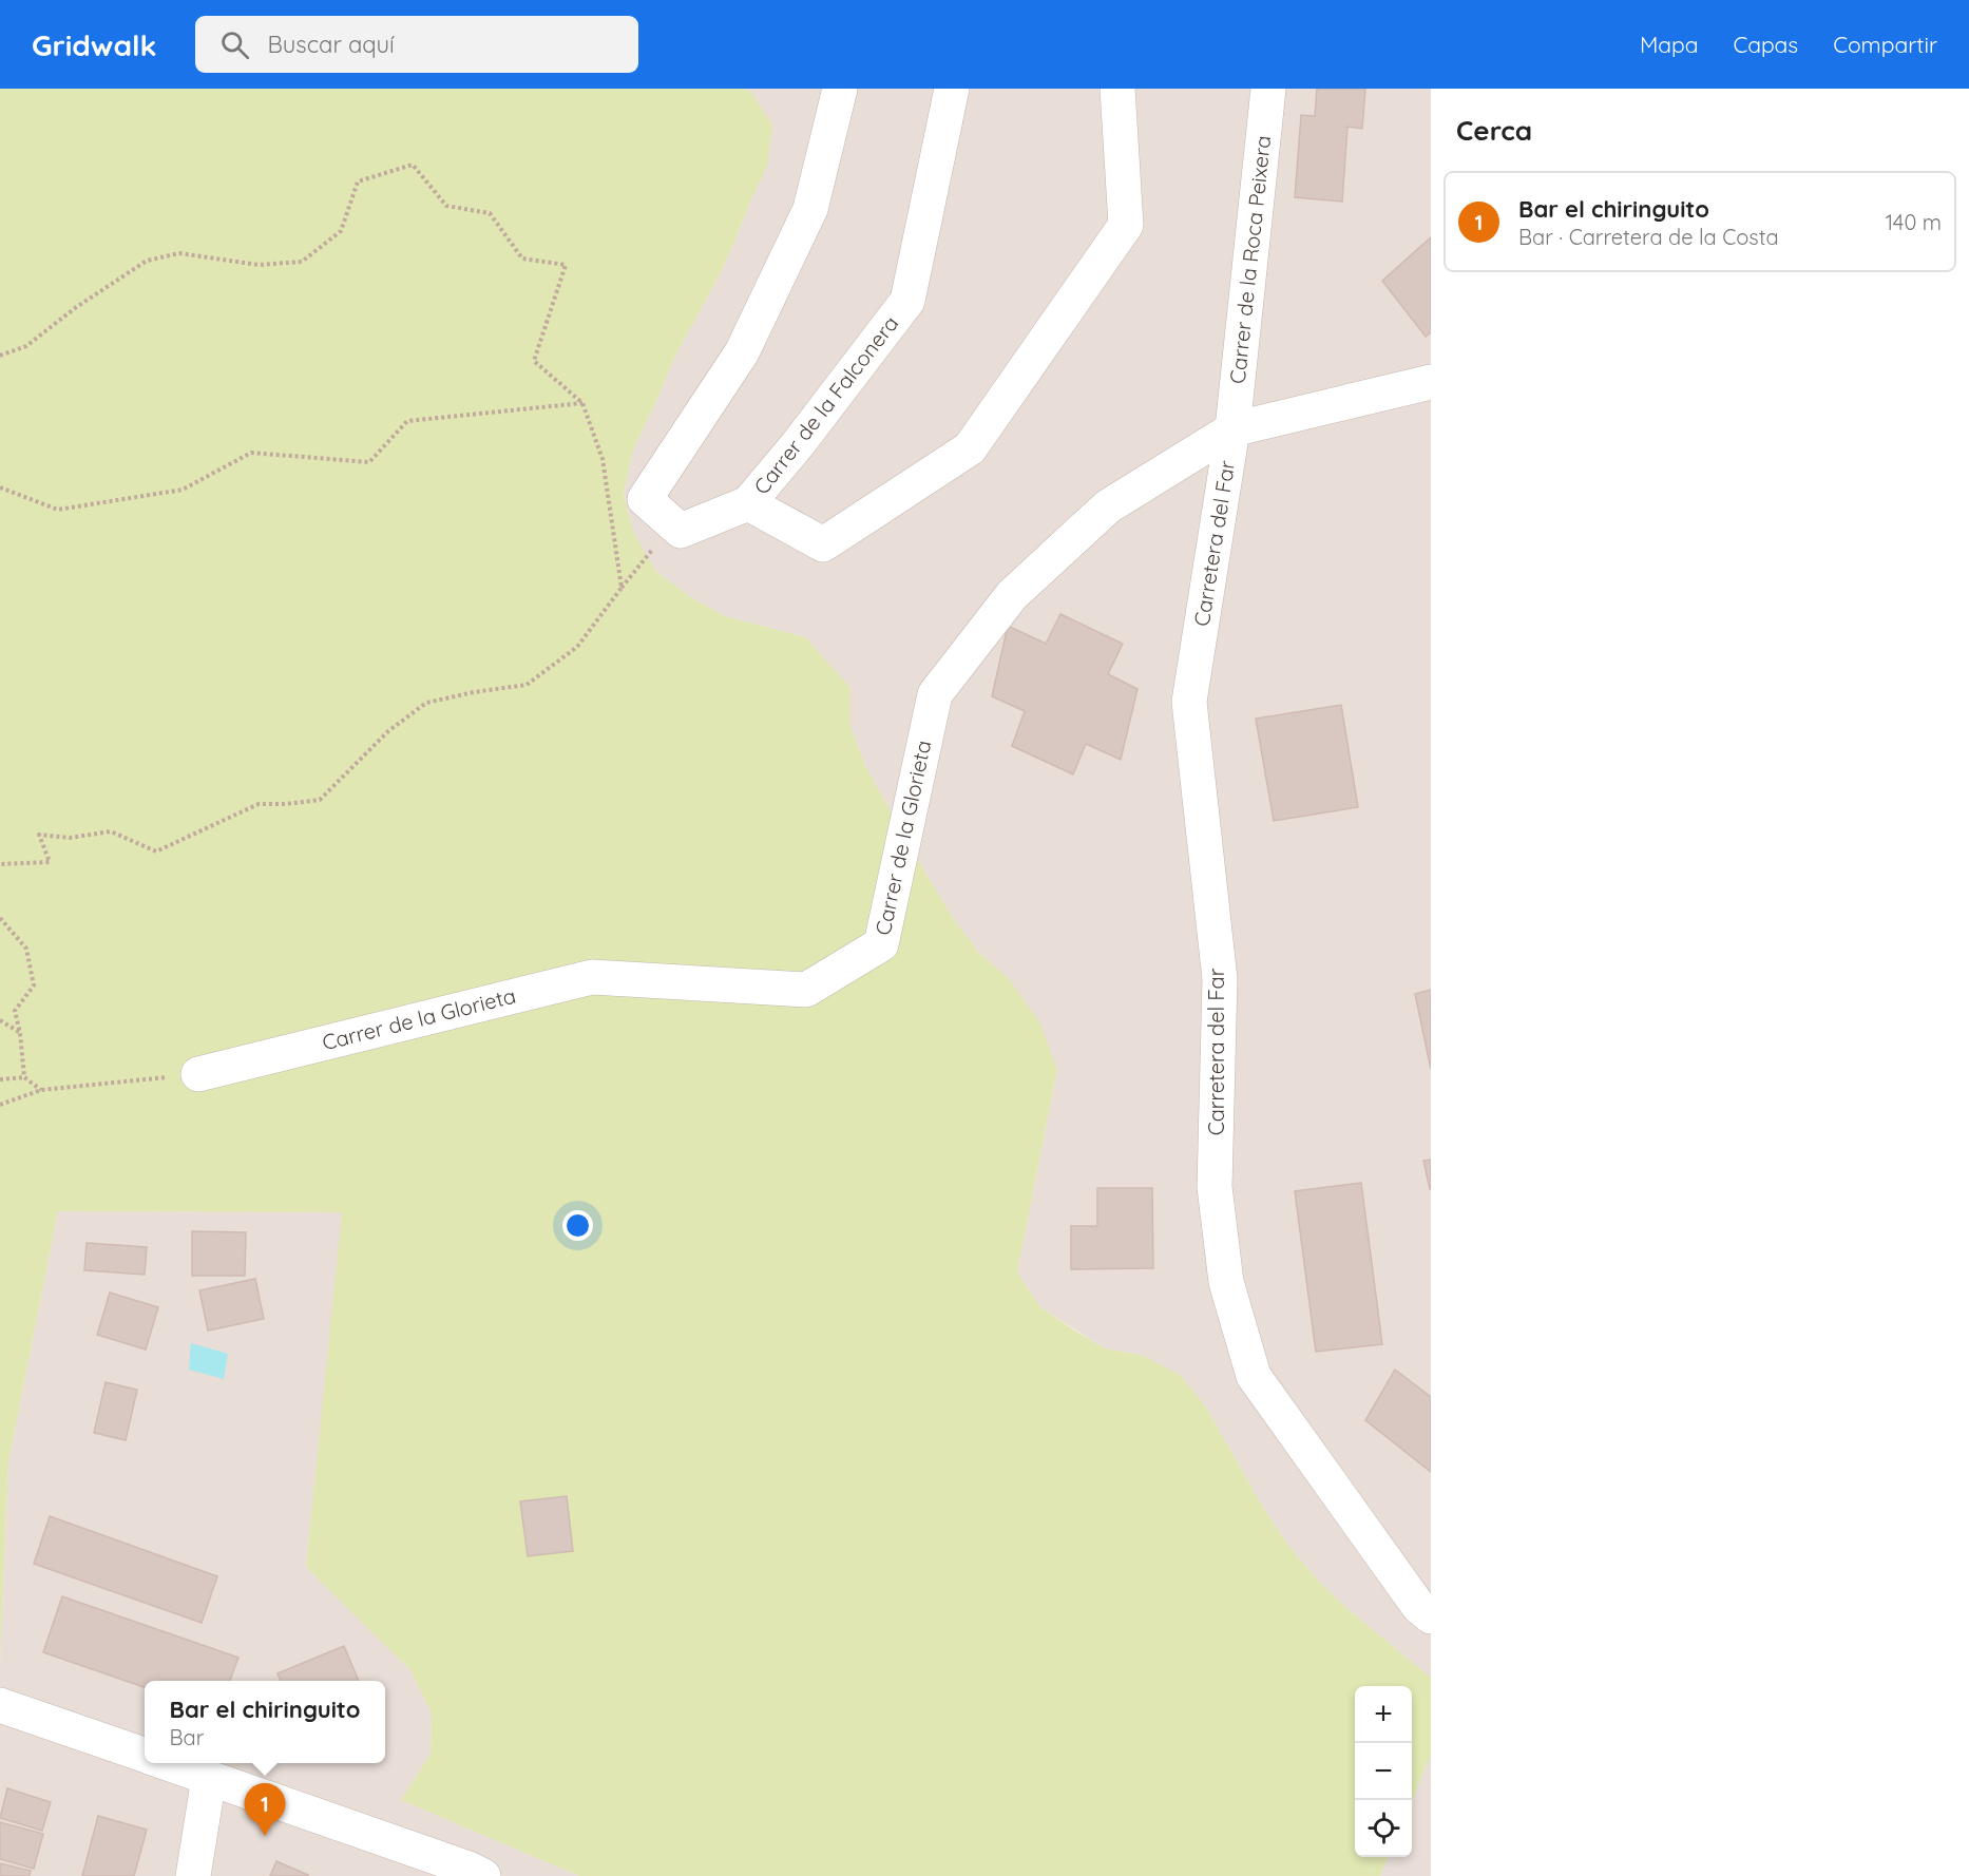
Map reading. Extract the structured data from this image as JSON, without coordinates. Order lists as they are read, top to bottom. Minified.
{"streets":{"street":["Carrer de la Roca Peixera","Carrer de la Falconera","Carretera del Far","Carrer de la Glorieta"]},"crossings":[["Carrer de la Roca Peixera","Carretera del Far"],["Carrer de la Roca Peixera","Carrer de la Glorieta"],["Carretera del Far","Carrer de la Glorieta"]],"page":{"header":"Gridwalk","search":"Buscar aquí","nav":["Mapa","Capas","Compartir"],"heading":"Cerca","list":[{"mark":"1","name":"Bar el chiringuito","note":"Bar · Carretera de la Costa","value":"140 m"}],"popup":["Bar el chiringuito","Bar"],"map_buttons":["+","−"],"pins":"1"}}
